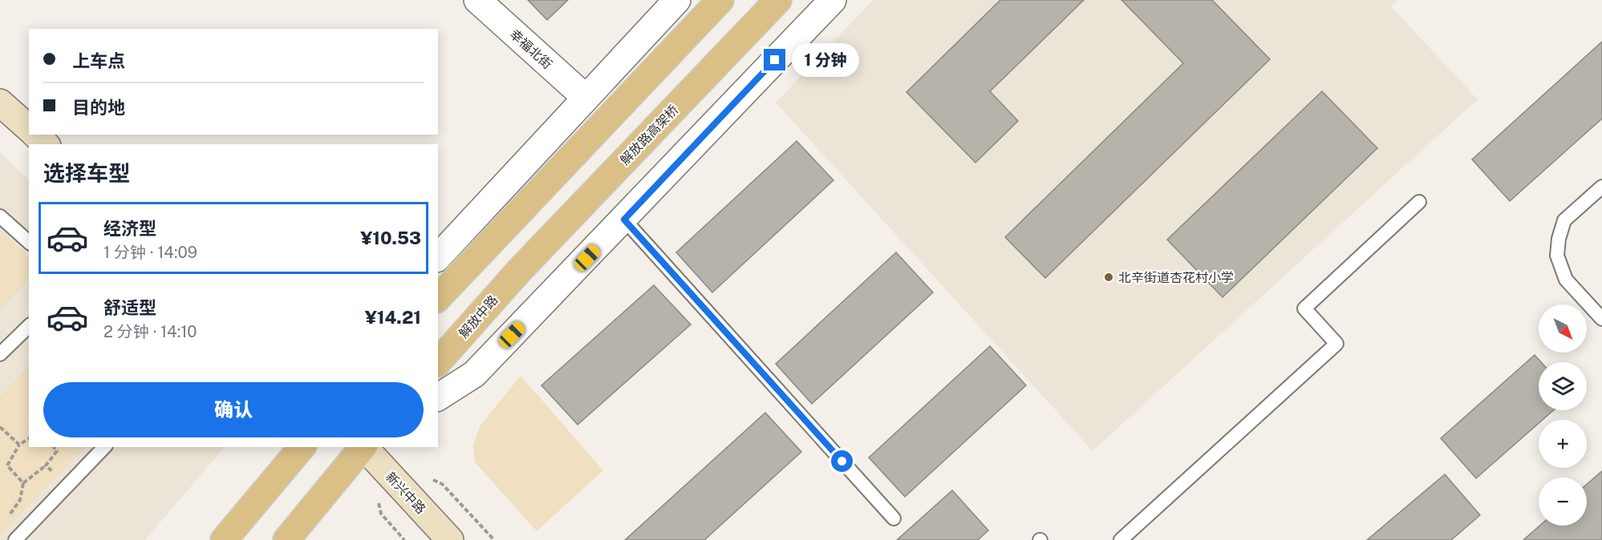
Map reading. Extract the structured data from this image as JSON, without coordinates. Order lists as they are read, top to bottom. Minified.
{"streets":{"main road":["解放路高架桥","解放中路","新兴中路"],"street":["幸福北街"]},"crossings":[["解放路高架桥","解放中路"]],"places":["北辛街道杏花村小学"],"north":"bottom right","page":{"banner":["上车点","目的地"],"bubble":"1 分钟","heading":"选择车型","list":[{"name":"经济型","note":"1 分钟 · 14:09","value":"¥10.53"},{"name":"舒适型","note":"2 分钟 · 14:10","value":"¥14.21"}],"map_buttons":["+","−"],"buttons":"确认"}}
